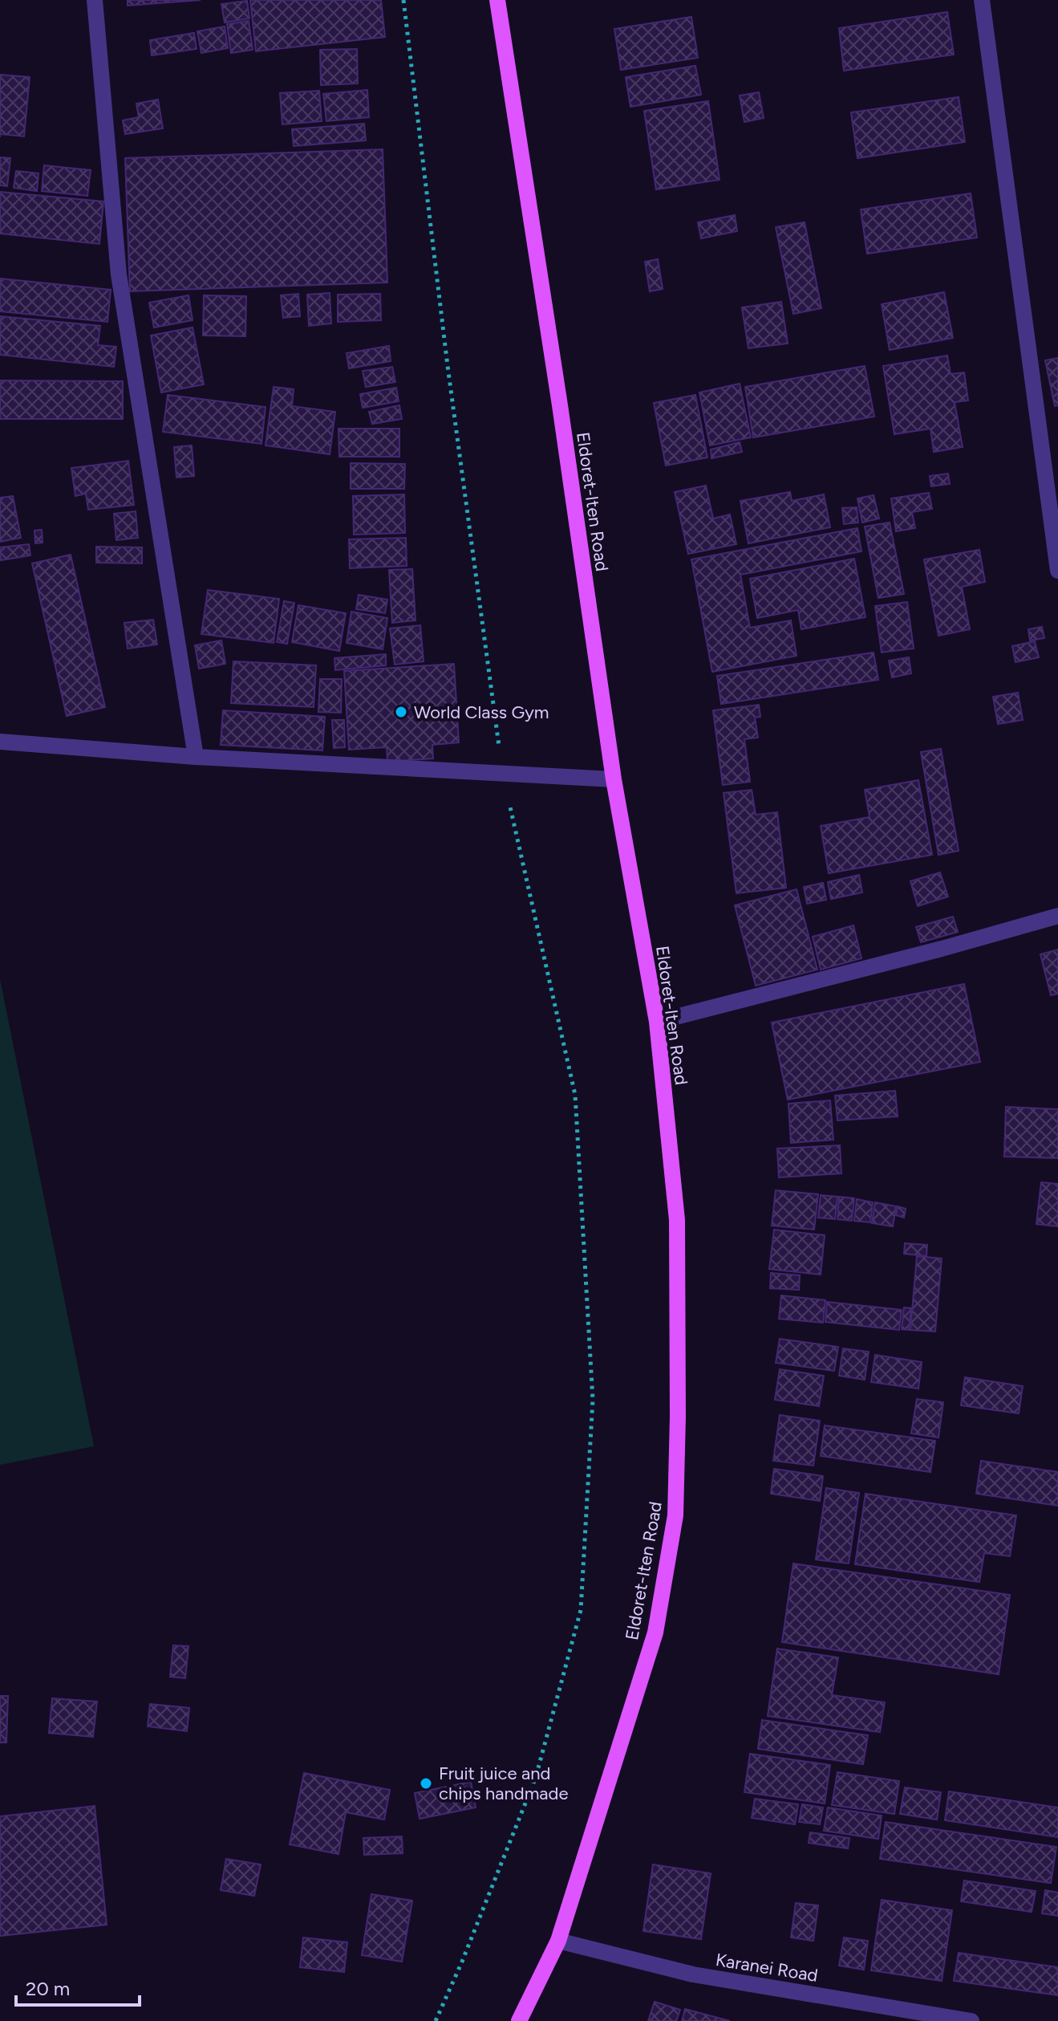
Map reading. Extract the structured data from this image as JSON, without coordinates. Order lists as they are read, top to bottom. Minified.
{"streets":{"main road":["Eldoret-Iten Road"],"street":["Karanei Road"]},"crossings":[["Eldoret-Iten Road","Karanei Road"]],"places":["World Class Gym","Fruit juice and chips handmade"],"scale_bar":"20 m"}
